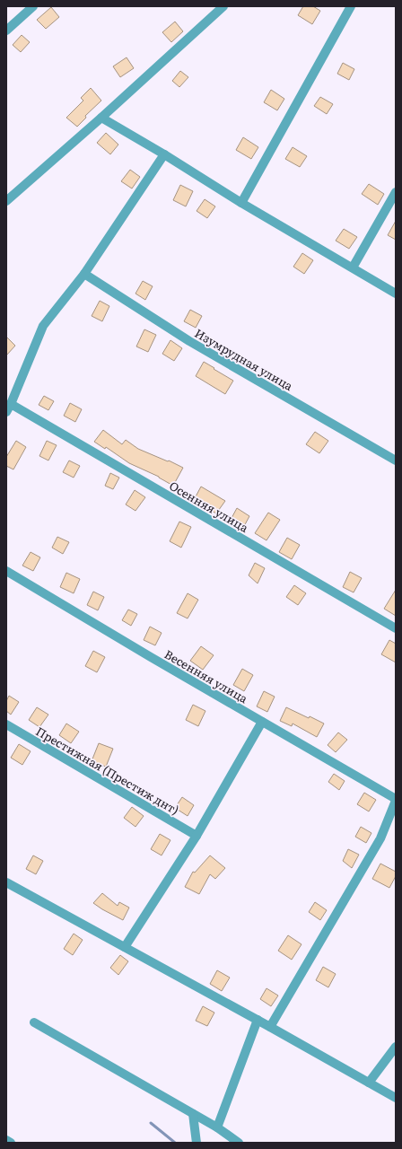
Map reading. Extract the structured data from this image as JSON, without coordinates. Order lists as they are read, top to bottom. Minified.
{"streets":{"street":["Изумрудная улица","Осенняя улица","Весенняя улица","Престижная (Престиж днт)"]}}
